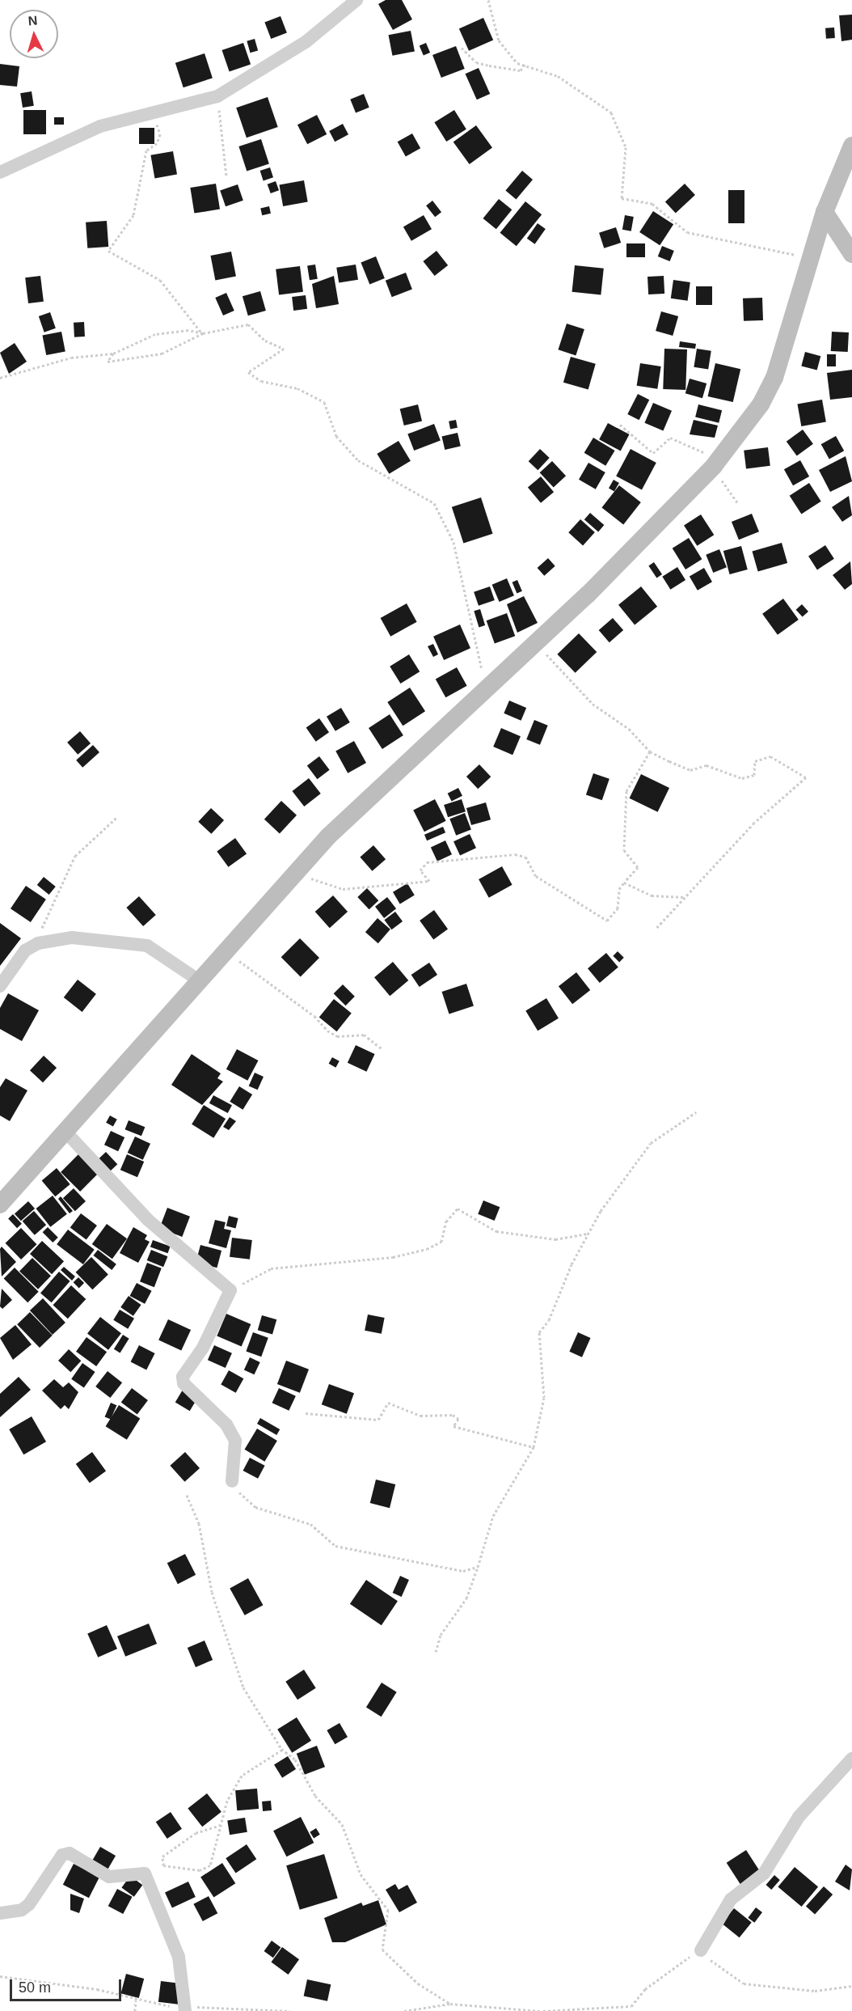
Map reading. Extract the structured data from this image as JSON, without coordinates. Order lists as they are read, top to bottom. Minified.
{"scale_bar":"50 m","north":"top"}
